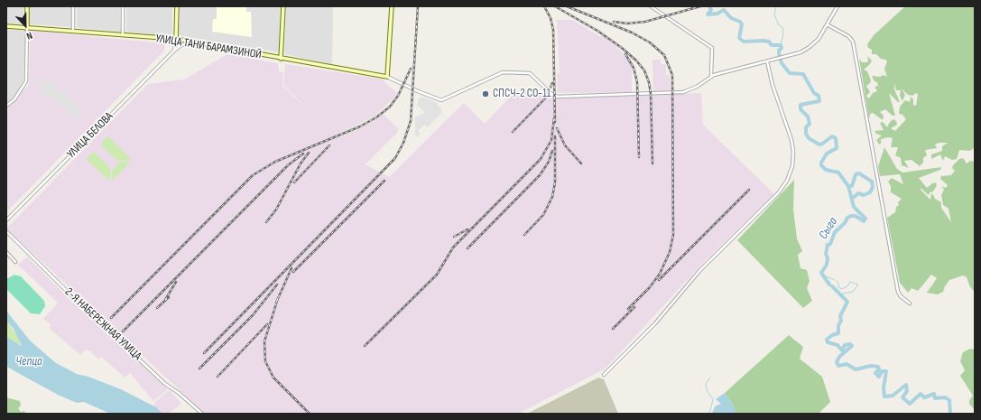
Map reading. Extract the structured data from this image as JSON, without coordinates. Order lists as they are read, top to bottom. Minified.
{"streets":{"street":["УЛИЦА ТАНИ БАРАМЗИНОЙ","УЛИЦА БЕЛОВА","2-Я НАБЕРЕЖНАЯ УЛИЦА"]},"crossings":[["УЛИЦА ТАНИ БАРАМЗИНОЙ","УЛИЦА БЕЛОВА"]],"water":["Сыга","Чепца"],"places":["СПСЧ-2 СО-11"],"north":"bottom"}
